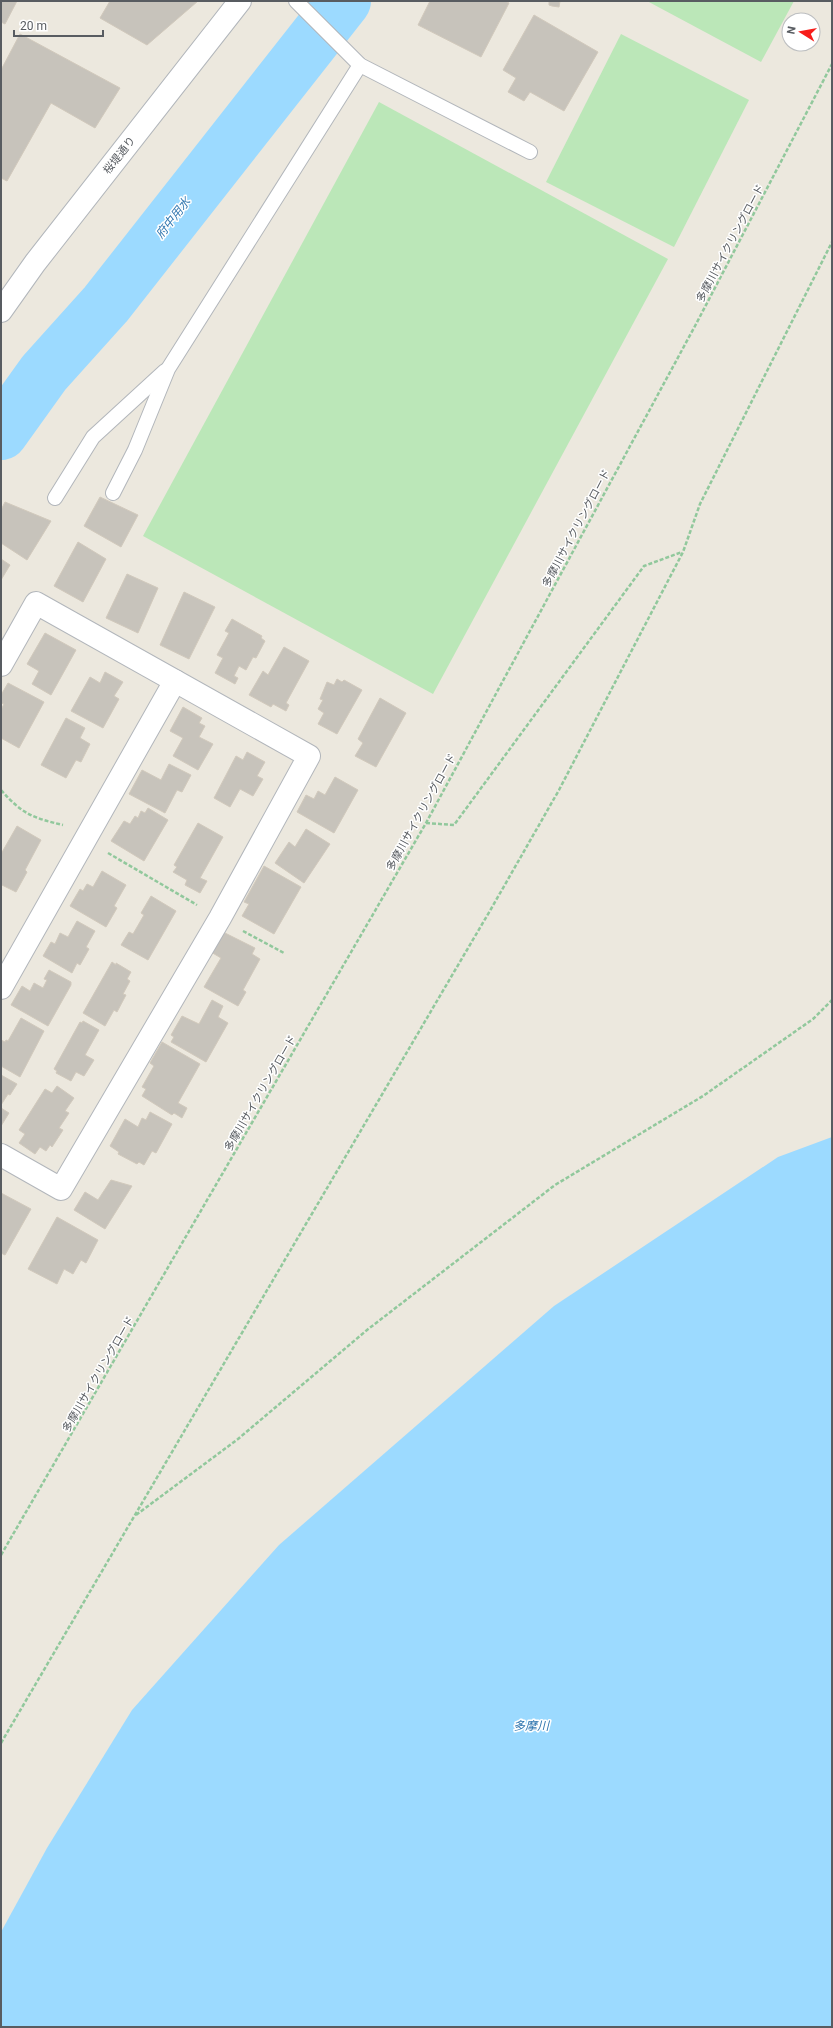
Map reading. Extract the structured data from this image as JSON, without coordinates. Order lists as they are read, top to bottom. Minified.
{"streets":{"street":["桜堤通り"],"path":["多摩川サイクリングロード"]},"water":["府中用水","多摩川"],"scale_bar":"20 m","north":"left"}
